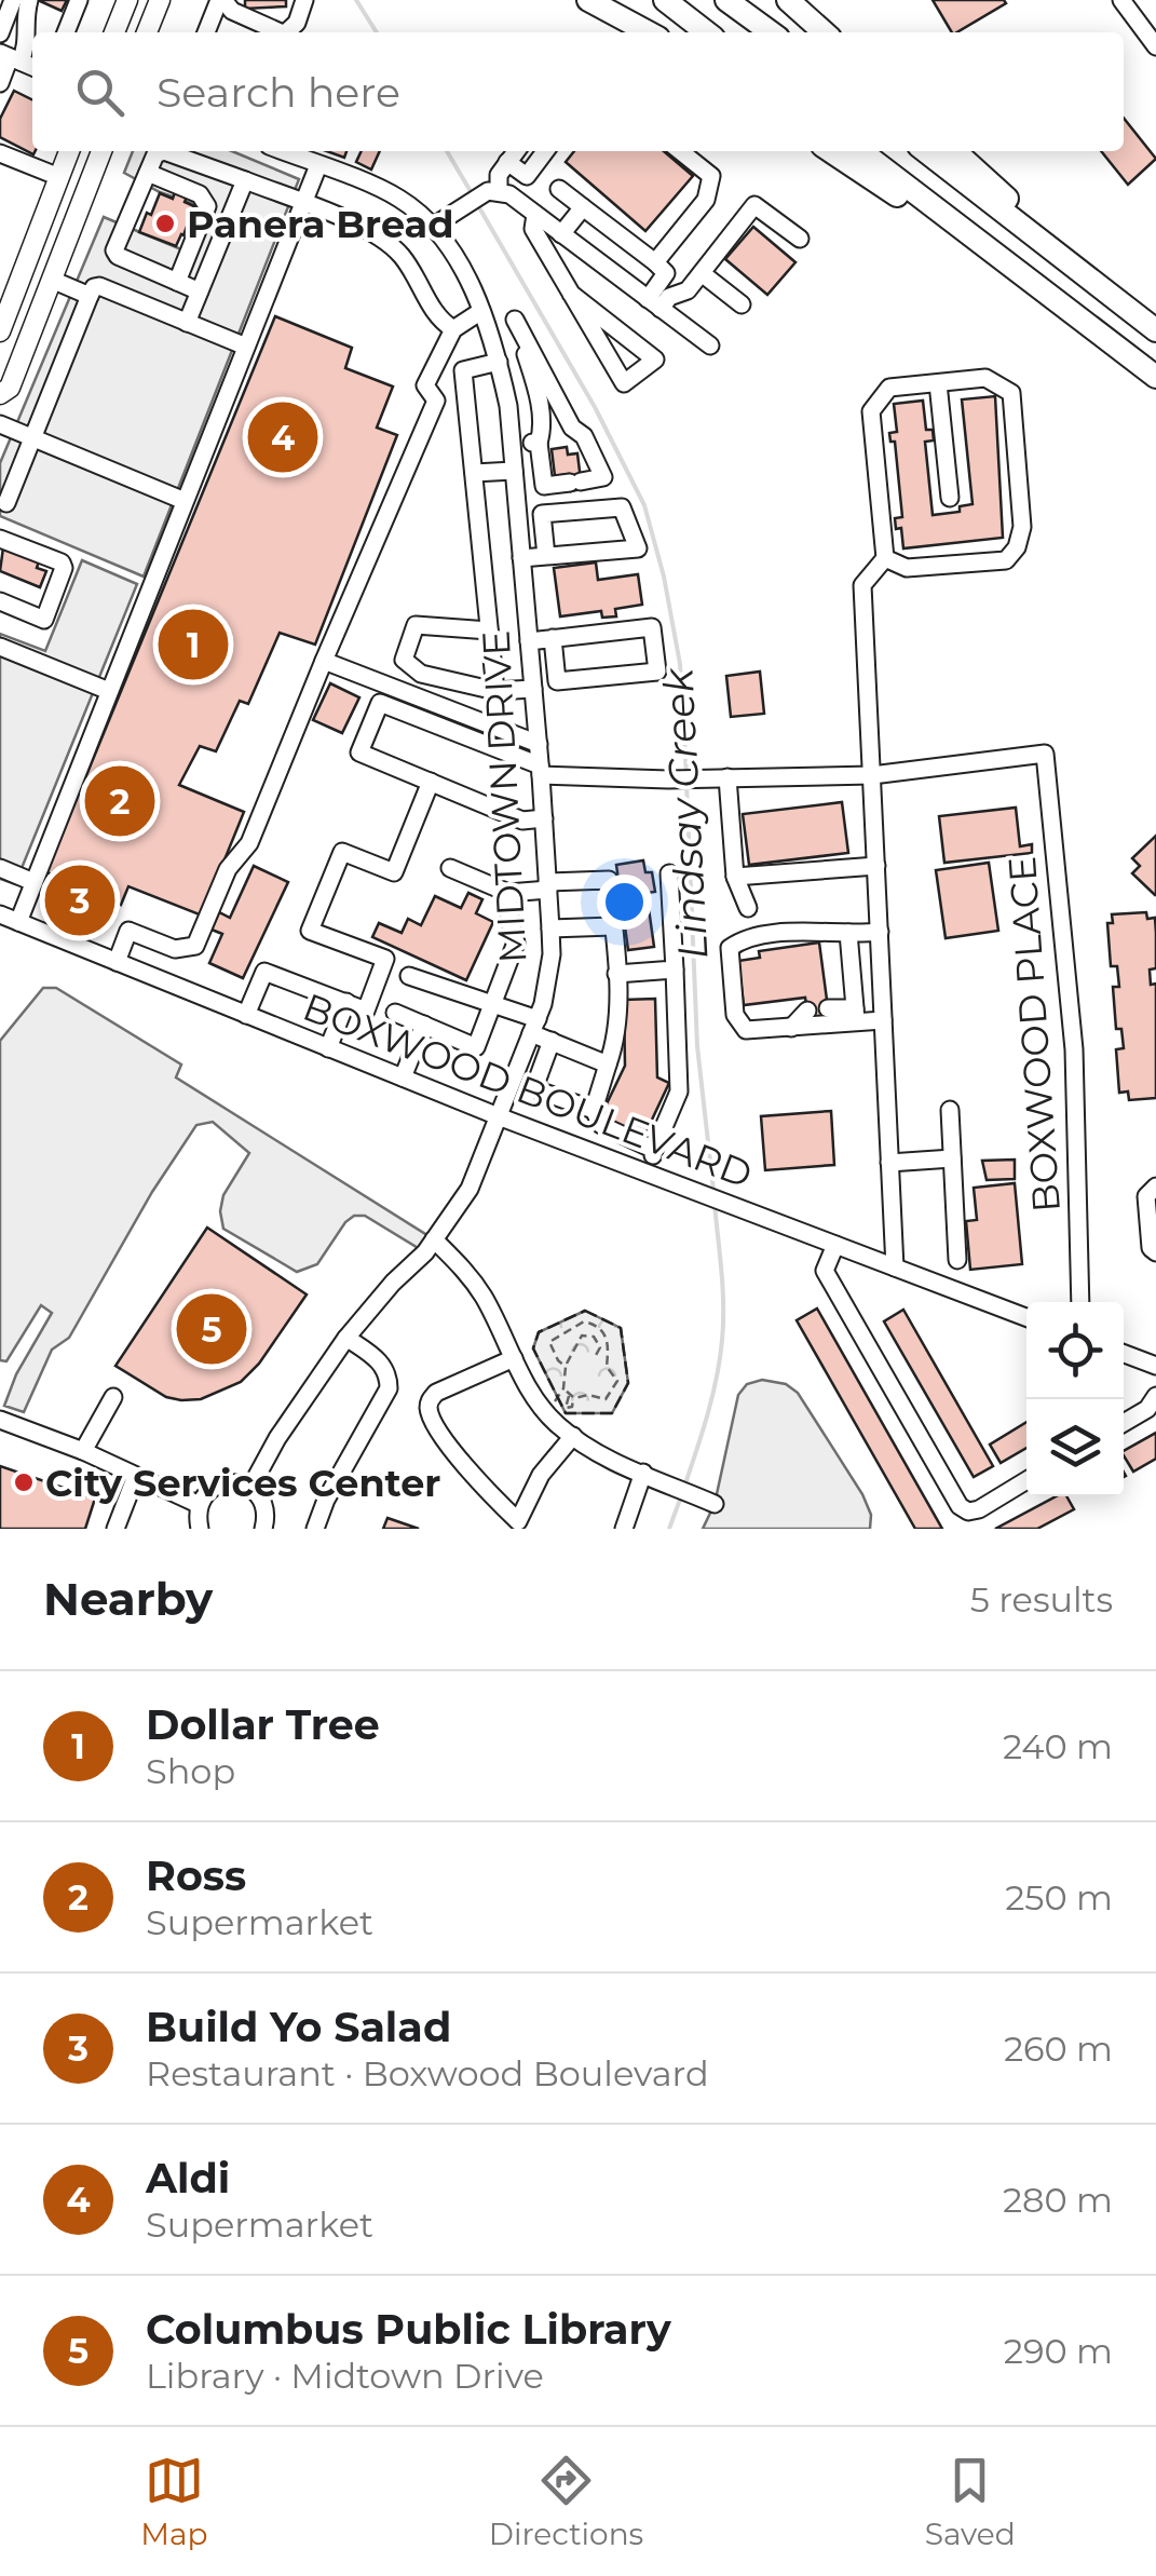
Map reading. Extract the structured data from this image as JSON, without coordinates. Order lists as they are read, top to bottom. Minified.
{"streets":{"street":["MIDTOWN DRIVE","BOXWOOD PLACE","BOXWOOD BOULEVARD"]},"crossings":[["MIDTOWN DRIVE","BOXWOOD BOULEVARD"]],"water":["Lindsay Creek"],"places":["Panera Bread","City Services Center"],"page":{"search":"Search here","pins":["4","1","2","3","5"],"heading":["Nearby","5 results"],"list":[{"mark":"1","name":"Dollar Tree","note":"Shop","value":"240 m"},{"mark":"2","name":"Ross","note":"Supermarket","value":"250 m"},{"mark":"3","name":"Build Yo Salad","note":"Restaurant · Boxwood Boulevard","value":"260 m"},{"mark":"4","name":"Aldi","note":"Supermarket","value":"280 m"},{"mark":"5","name":"Columbus Public Library","note":"Library · Midtown Drive","value":"290 m"}],"nav":["Map","Directions","Saved"]}}
